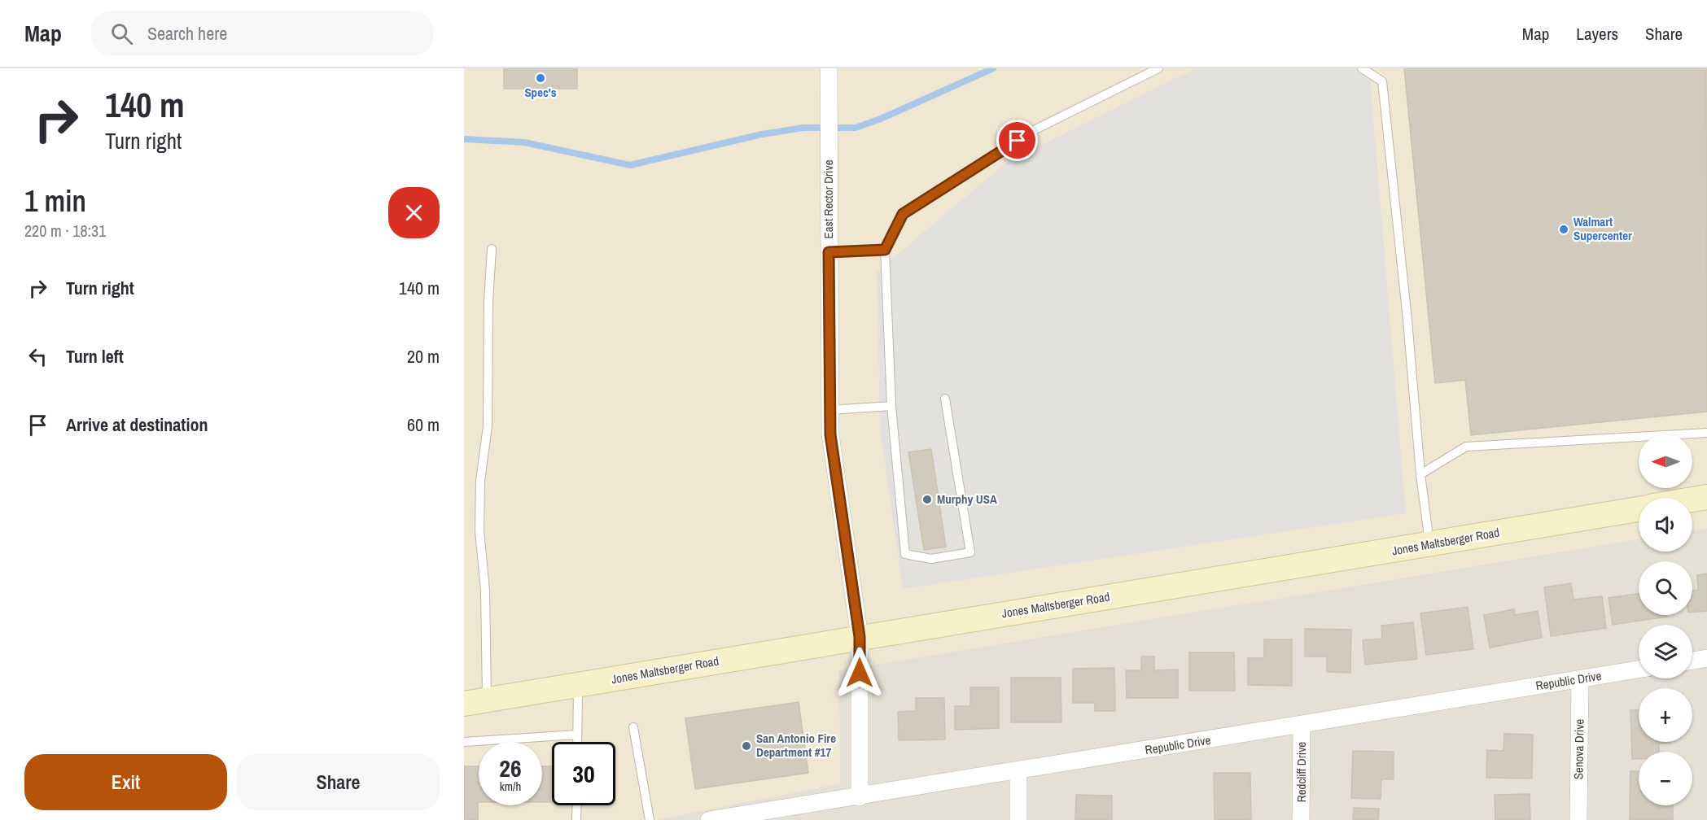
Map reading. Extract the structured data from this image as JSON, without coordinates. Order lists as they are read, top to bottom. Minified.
{"streets":{"main road":["Jones Maltsberger Road"],"street":["East Rector Drive","Republic Drive","Senova Drive","Redcliff Drive"]},"crossings":[["East Rector Drive","Jones Maltsberger Road"],["East Rector Drive","Republic Drive"],["Republic Drive","Senova Drive"],["Republic Drive","Redcliff Drive"]],"places":["Spec's","Walmart Supercenter","Murphy USA","San Antonio Fire Department #17"],"north":"left","page":{"header":"Map","search":"Search here","nav":["Map","Layers","Share"],"turn":["140 m","Turn right"],"heading":["1 min","220 m · 18:31"],"list":[{"name":"Turn right","value":"140 m"},{"name":"Turn left","value":"20 m"},{"name":"Arrive at destination","value":"60 m"}],"map_buttons":["+","−"],"speed":"26 km/h","limit":"30","buttons":["Exit","Share"]}}
